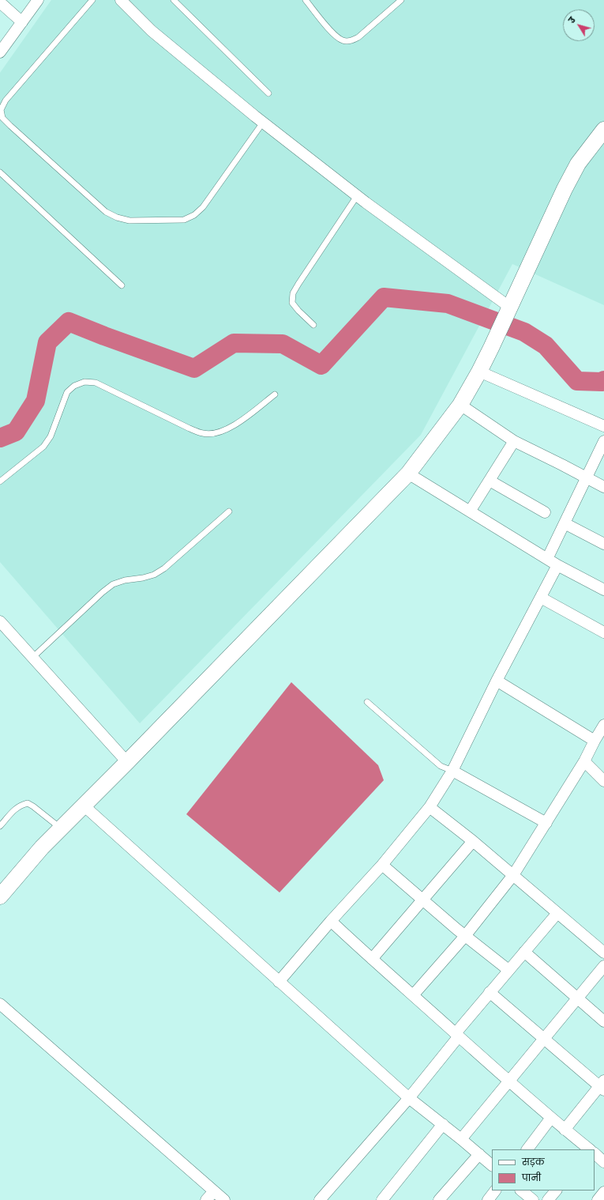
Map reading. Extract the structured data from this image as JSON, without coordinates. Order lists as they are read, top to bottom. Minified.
{"legend":["सड़क","पानी"],"north":"top left"}
